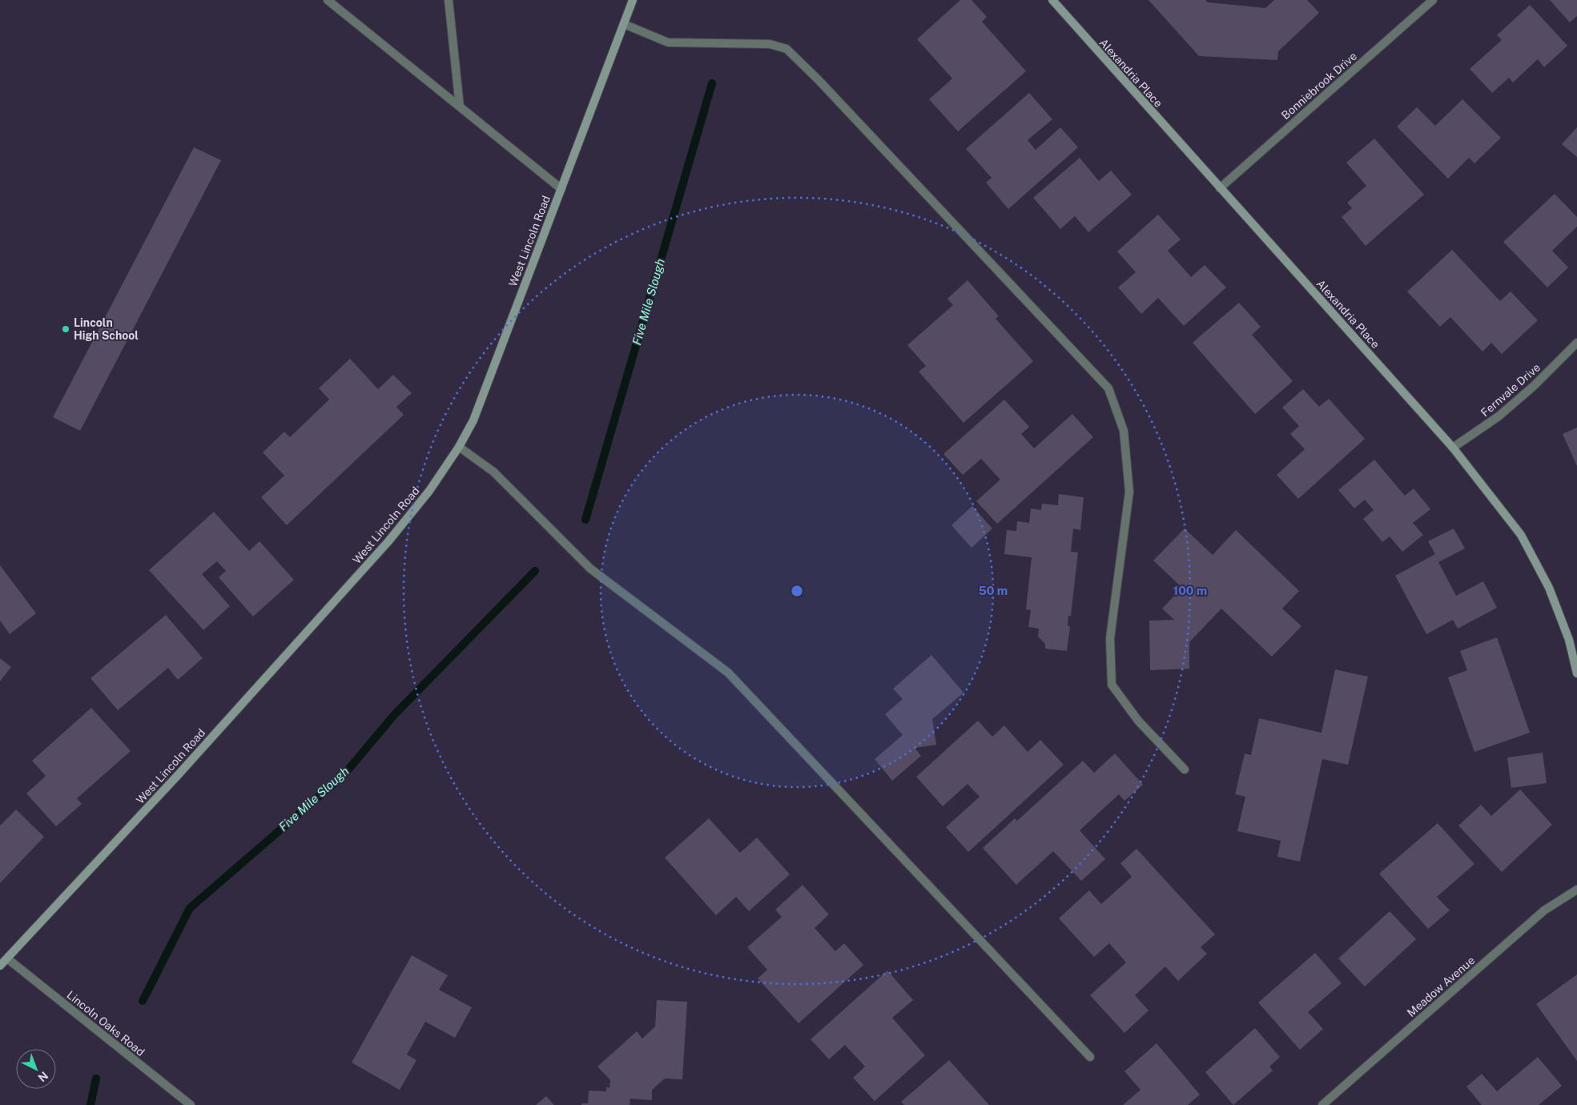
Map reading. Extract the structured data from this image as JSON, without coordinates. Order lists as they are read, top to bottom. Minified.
{"streets":{"street":["Alexandria Place","Bonniebrook Drive","West Lincoln Road","Fernvale Drive","Meadow Avenue","Lincoln Oaks Road"]},"crossings":[["Alexandria Place","Bonniebrook Drive"],["Alexandria Place","Fernvale Drive"],["West Lincoln Road","Lincoln Oaks Road"]],"water":["Five Mile Slough"],"places":["Lincoln High School"],"north":"bottom right","rings":["50 m","100 m"]}
